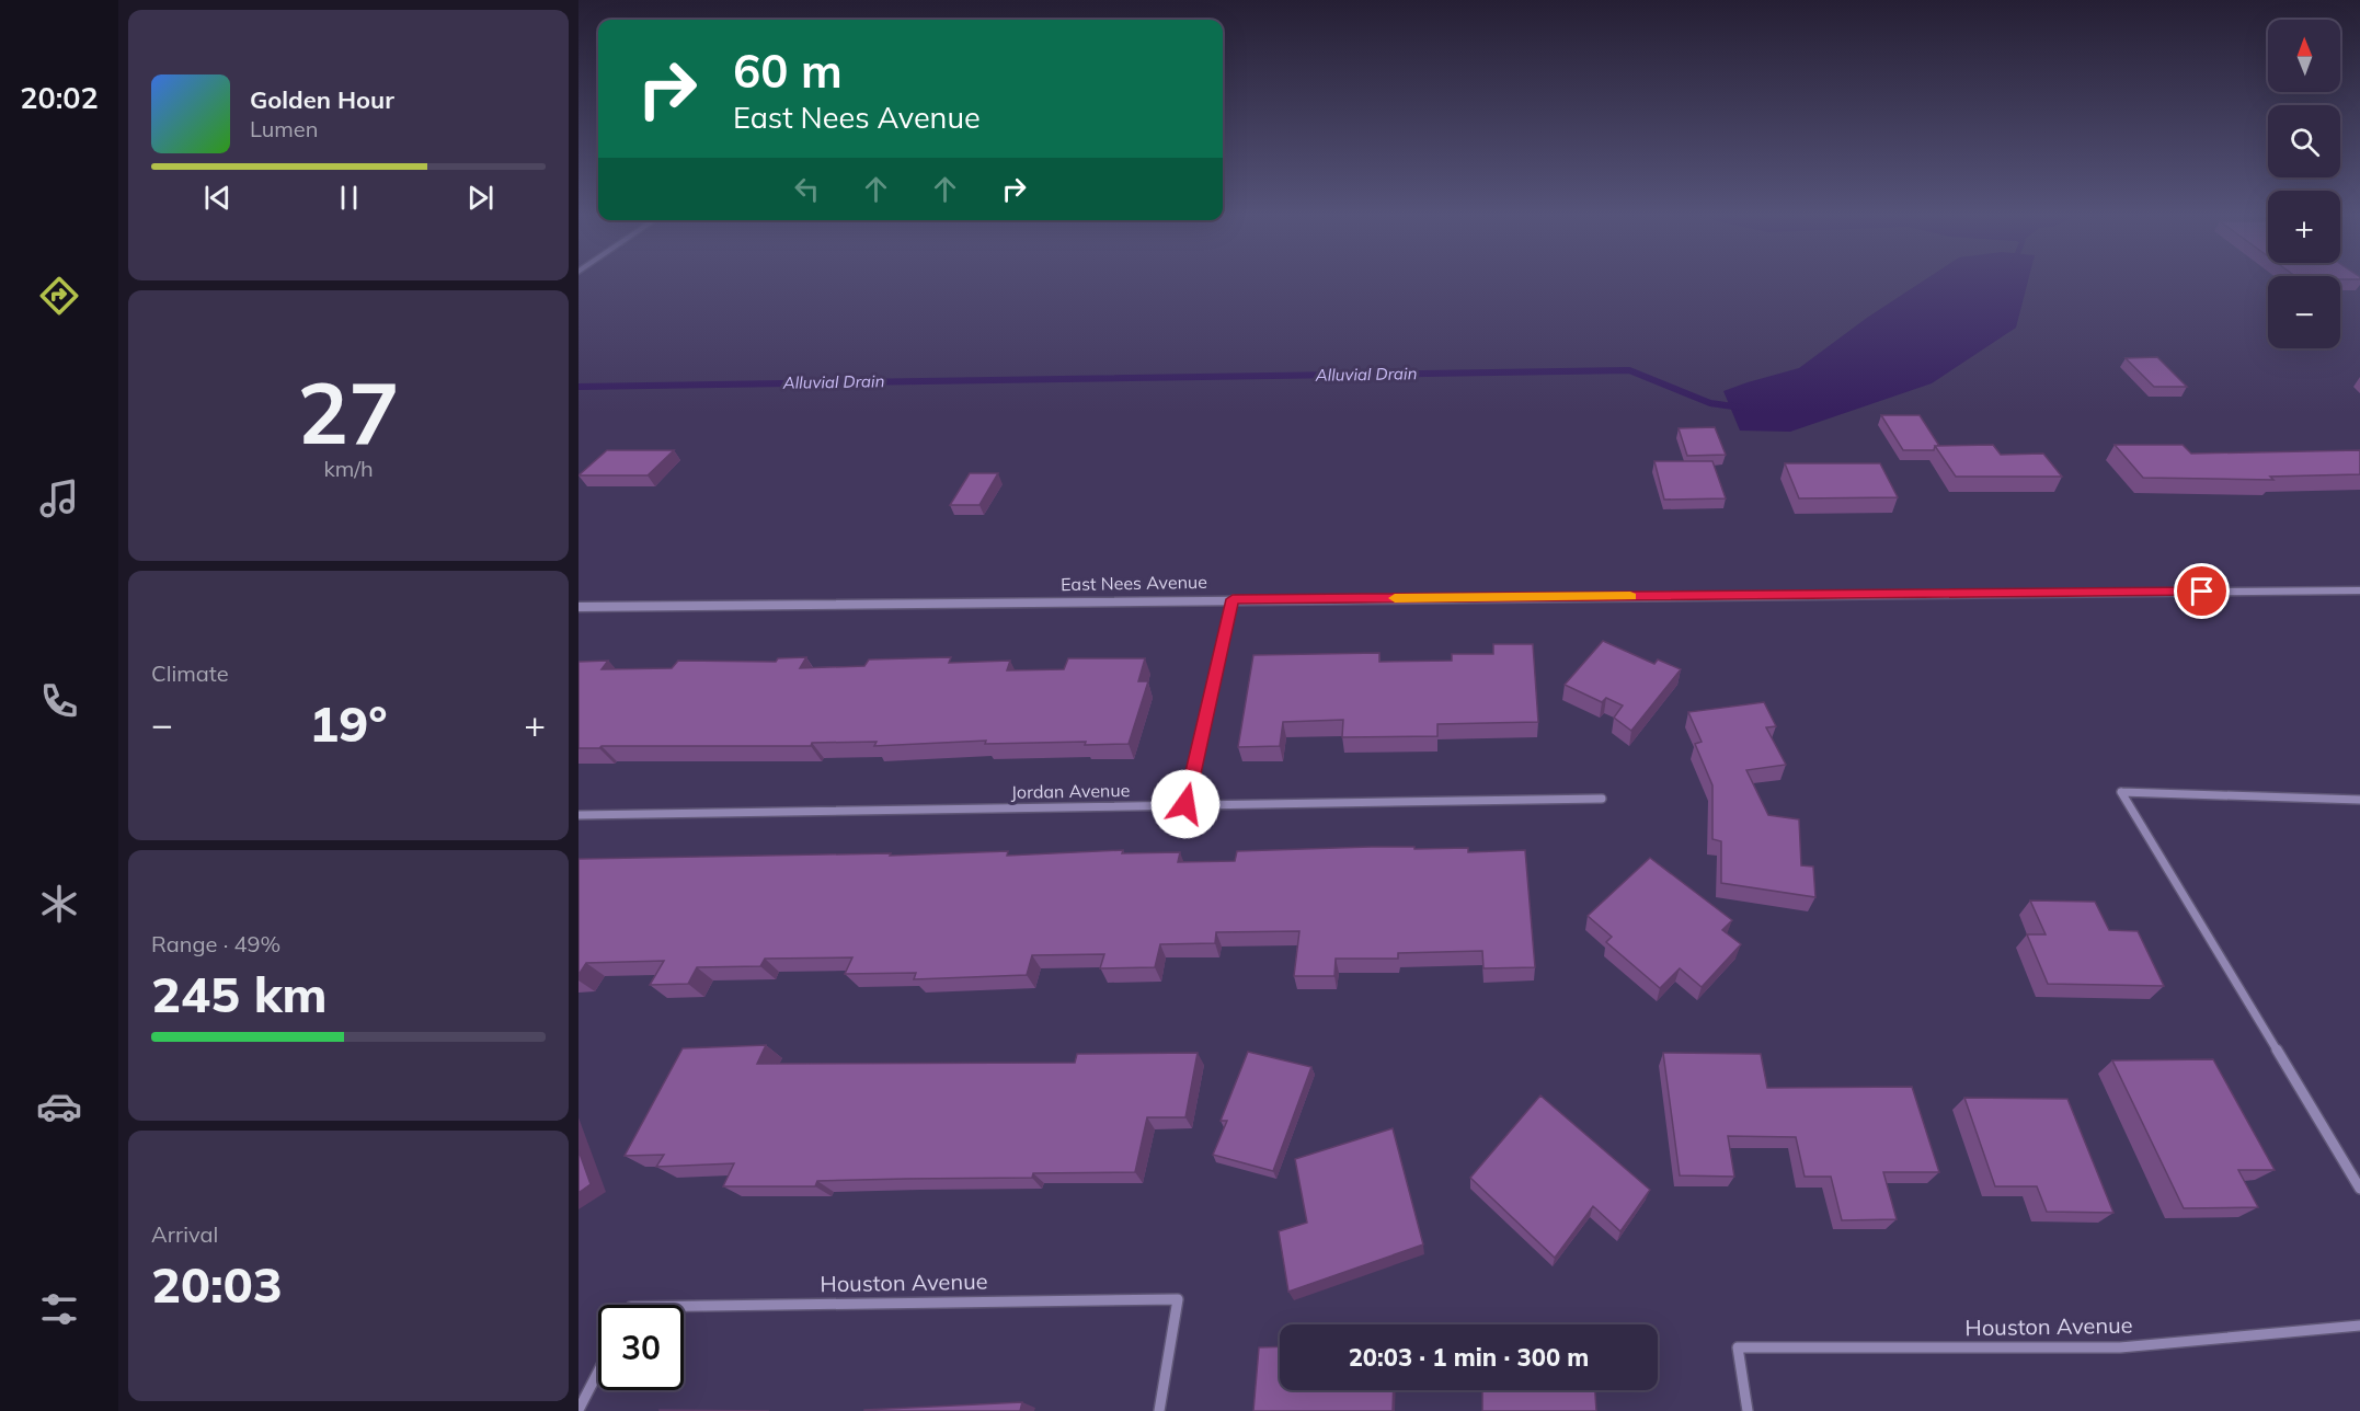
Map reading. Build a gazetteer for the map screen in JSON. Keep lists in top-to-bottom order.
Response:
{
  "streets": {
    "main road": ["East Nees Avenue"],
    "street": ["Jordan Avenue", "Houston Avenue"]
  },
  "water": ["Alluvial Drain"],
  "north": "top",
  "page": {
    "tabs": "20:02",
    "map_buttons": ["+", "−"],
    "turn": ["60 m", "East Nees Avenue"],
    "song": ["Golden Hour", "Lumen"],
    "tile": [
      ["27", "km/h"],
      "Climate",
      ["Range · 49%", "245 km"],
      ["Arrival", "20:03"]
    ],
    "heat": ["−", "19°", "+"],
    "limit": "30",
    "trip": "20:03 · 1 min · 300 m"
  }
}
